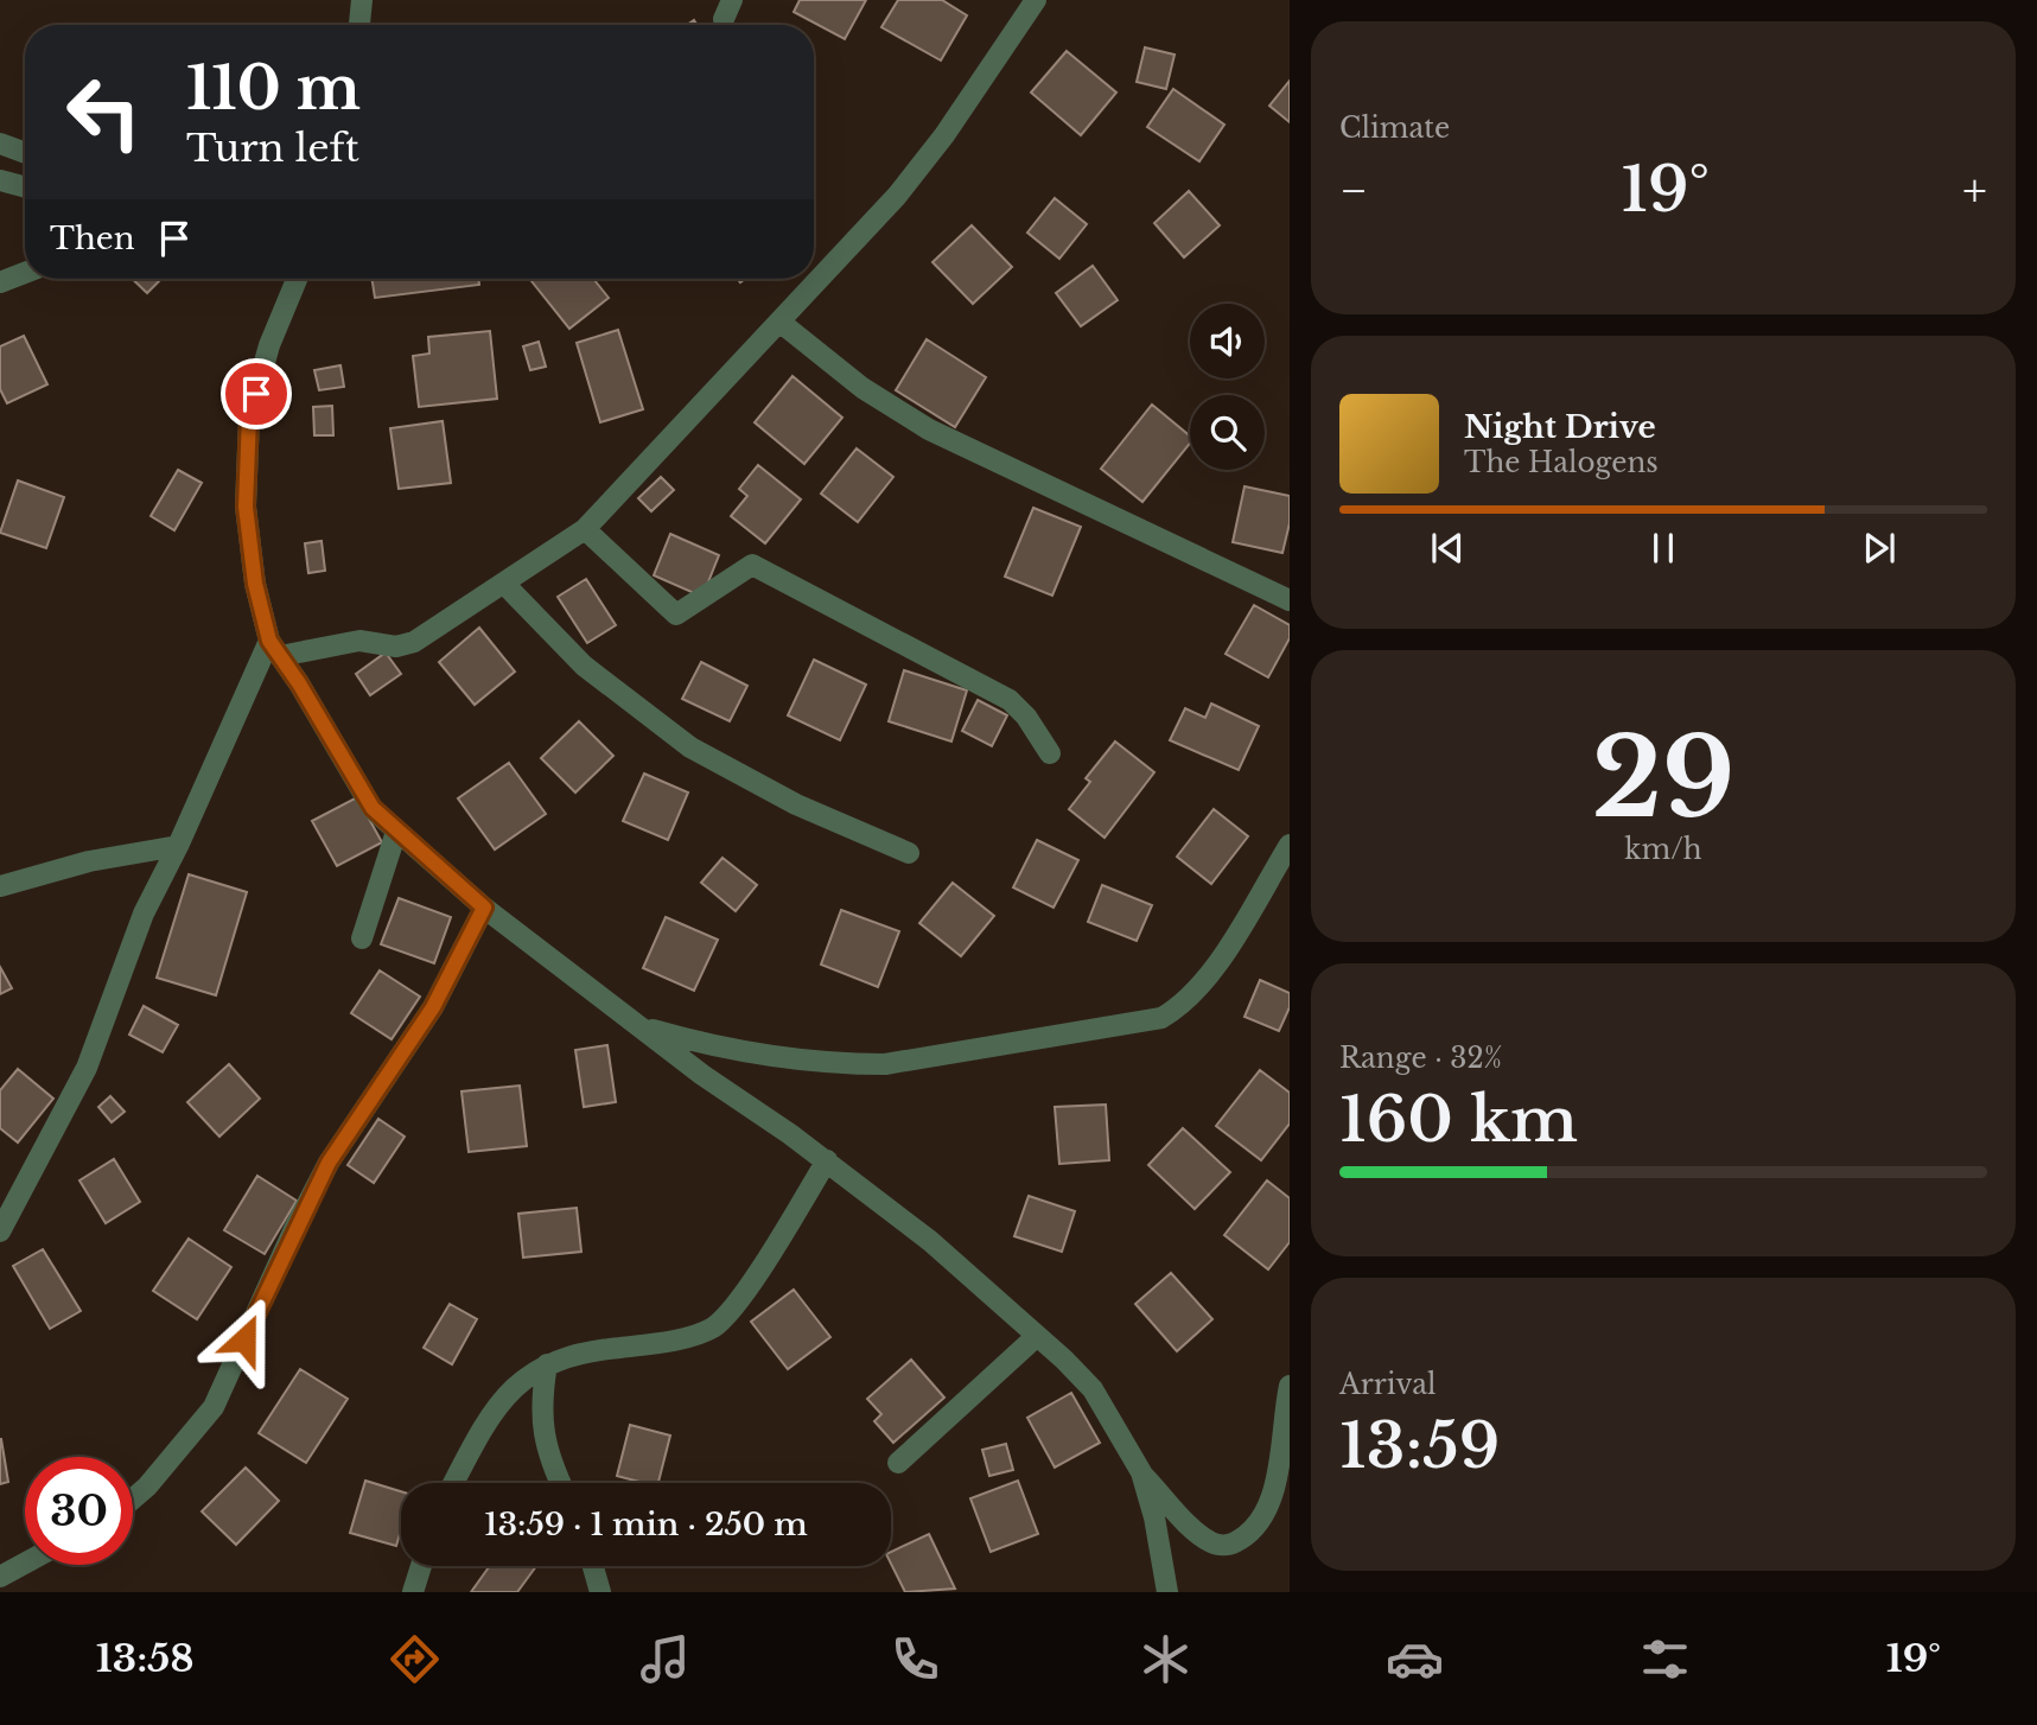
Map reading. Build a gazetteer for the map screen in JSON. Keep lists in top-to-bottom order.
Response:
{
  "page": {
    "tile": [
      "Climate",
      ["29", "km/h"],
      ["Range · 32%", "160 km"],
      ["Arrival", "13:59"]
    ],
    "turn": ["110 m", "Turn left"],
    "heat": ["−", "19°", "+"],
    "then": "Then",
    "song": ["Night Drive", "The Halogens"],
    "limit": "30",
    "trip": "13:59 · 1 min · 250 m",
    "tabs": ["13:58", "19°"]
  }
}
